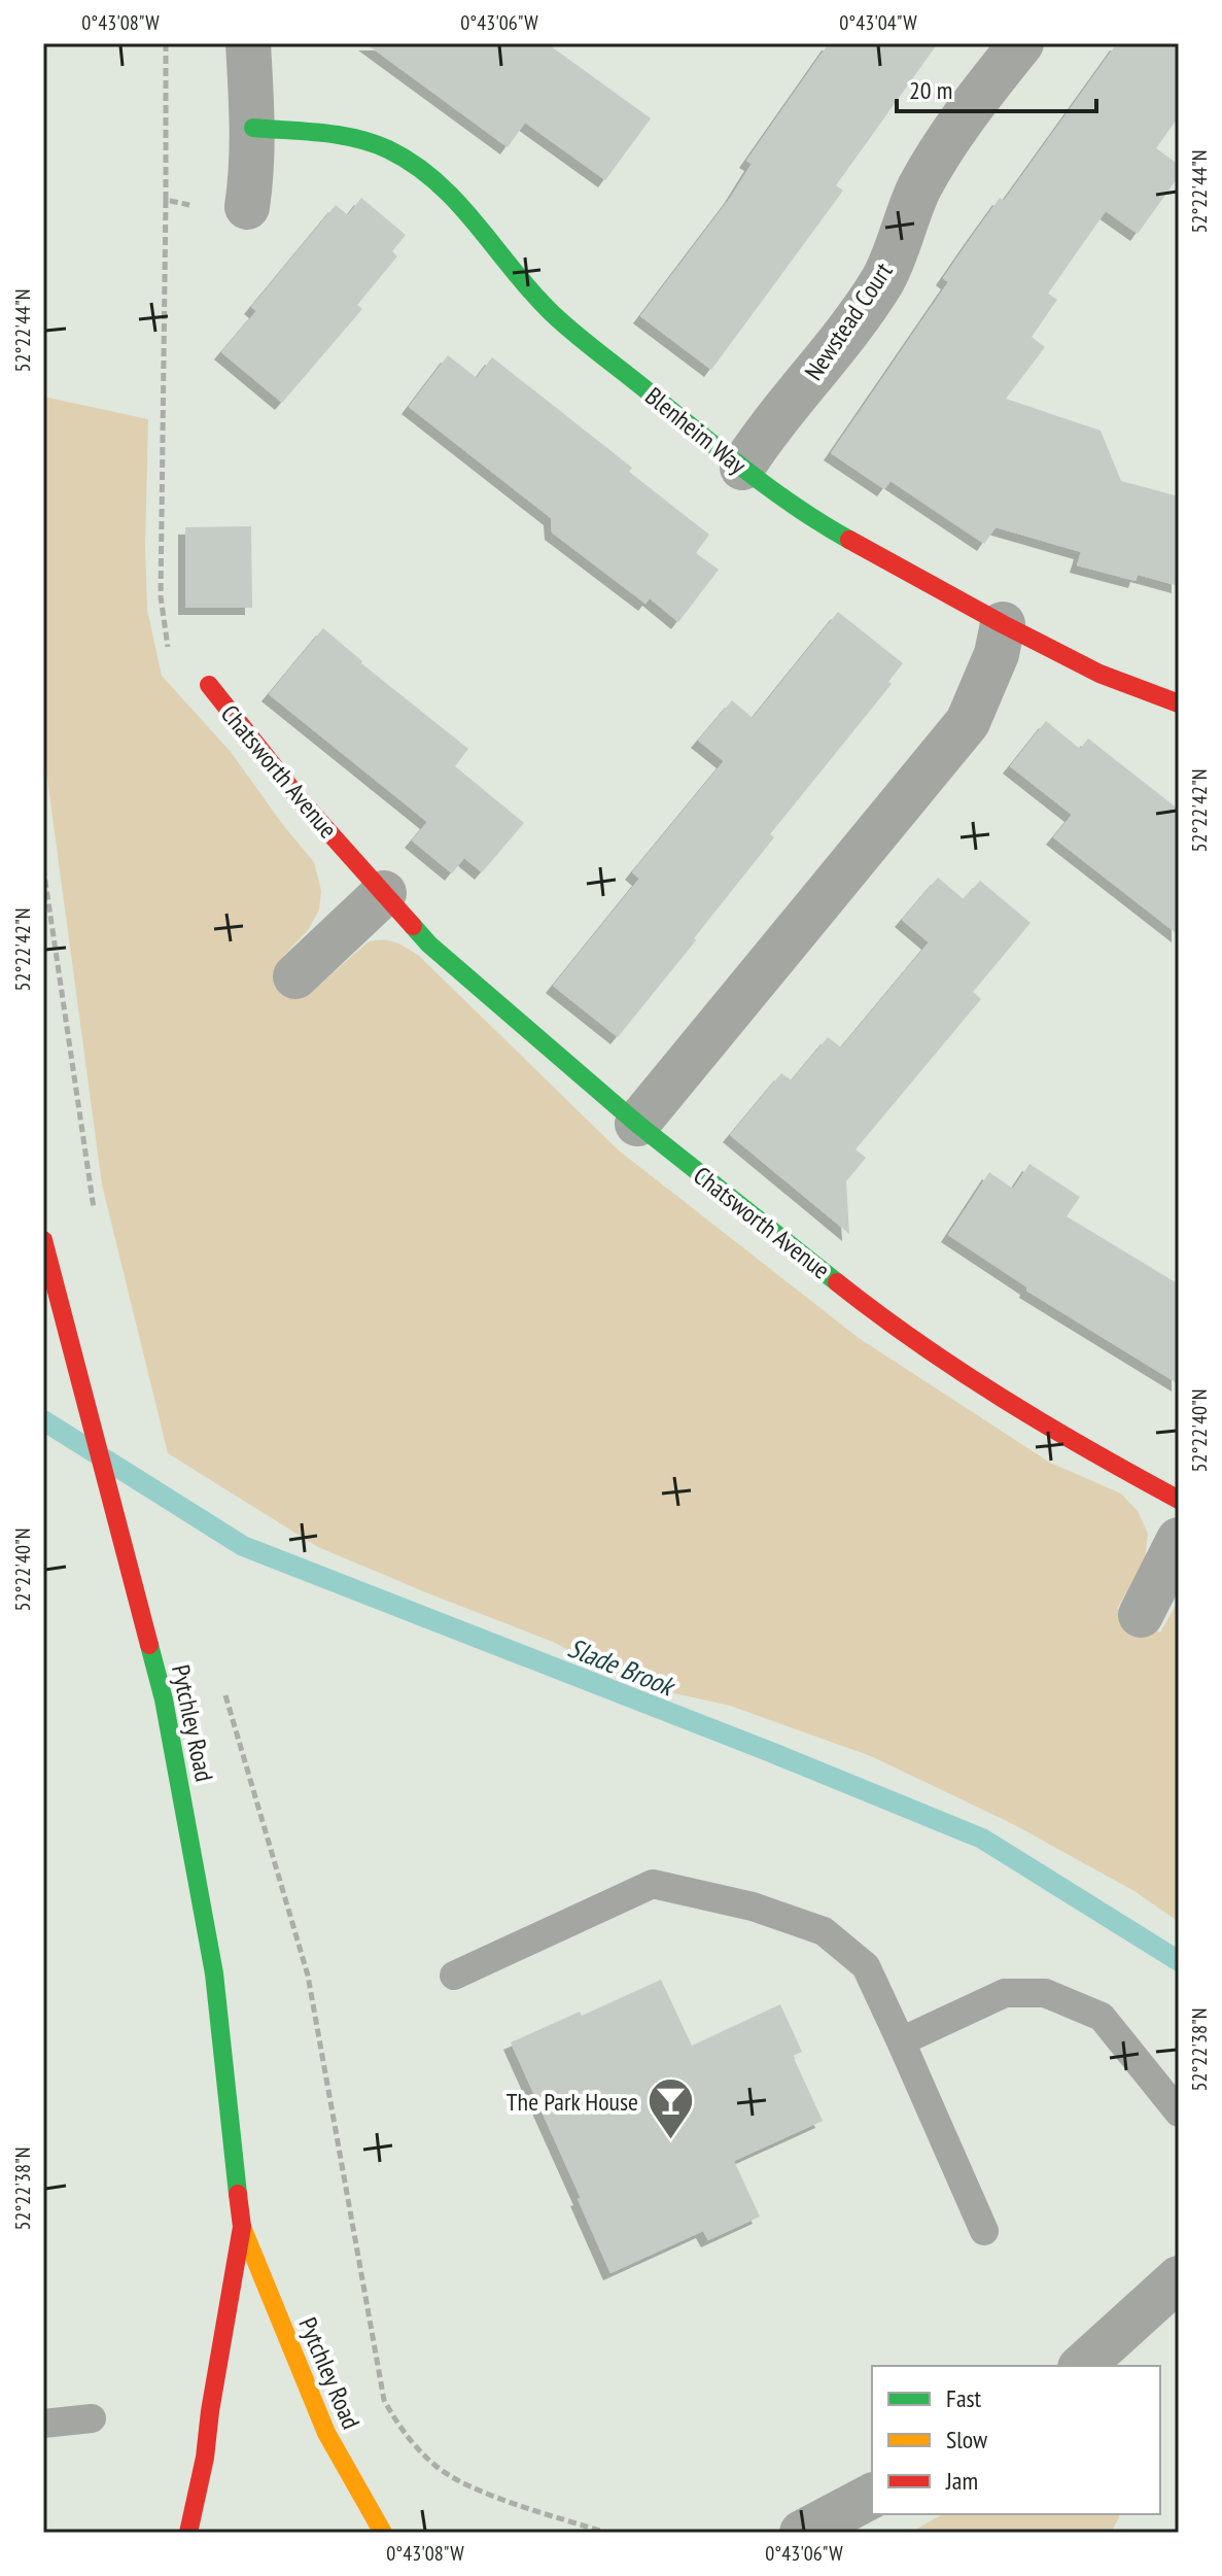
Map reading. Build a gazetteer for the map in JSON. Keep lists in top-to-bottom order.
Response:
{
  "streets": {
    "street": [
      "Newstead Court",
      "Blenheim Way",
      "Chatsworth Avenue",
      "Pytchley Road"
    ]
  },
  "crossings": [
    ["Newstead Court", "Blenheim Way"]
  ],
  "water": ["Slade Brook"],
  "places": {
    "bar": ["The Park House"]
  },
  "legend": ["Fast", "Slow", "Jam"],
  "scale_bar": "20 m",
  "coordinates": [
    "0°43'08\"W",
    "0°43'06\"W",
    "0°43'04\"W",
    "52°22'44\"N",
    "52°22'42\"N",
    "52°22'40\"N",
    "52°22'38\"N"
  ]
}
